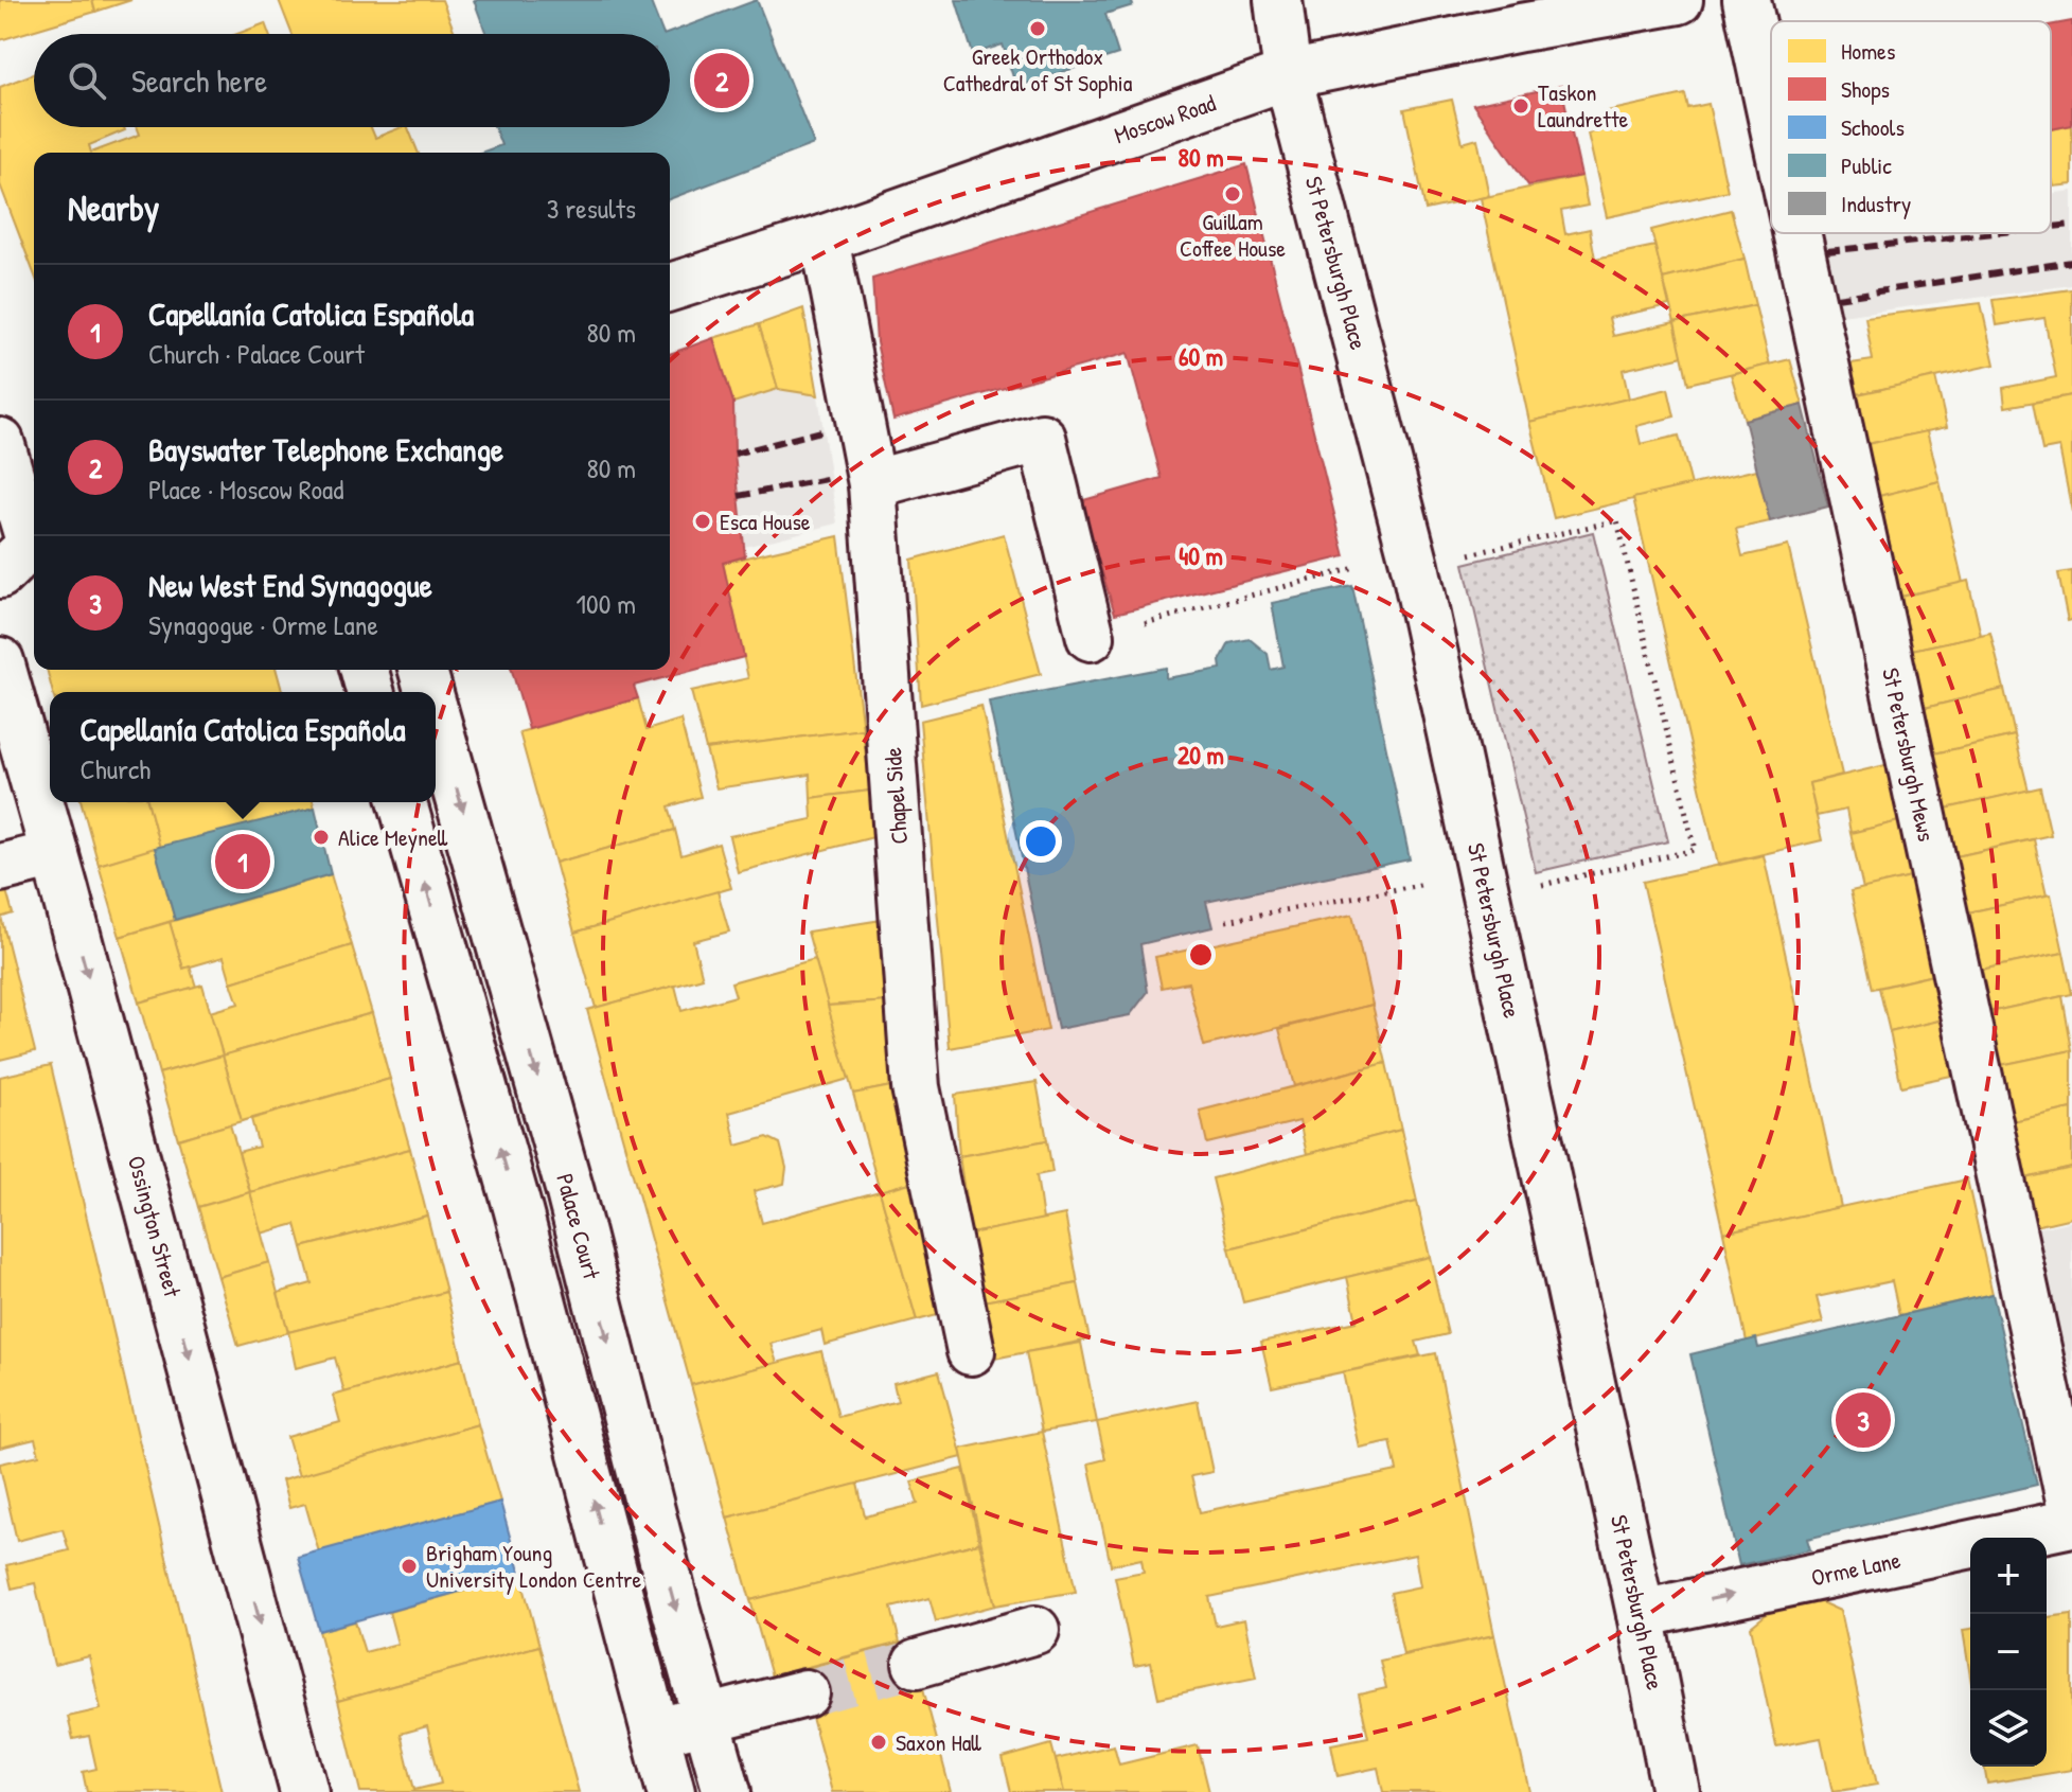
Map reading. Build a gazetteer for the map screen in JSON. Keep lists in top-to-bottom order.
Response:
{
  "streets": {
    "street": [
      "Moscow Road",
      "St Petersburgh Place",
      "St Petersburgh Mews",
      "Chapel Side",
      "Ossington Street",
      "Palace Court",
      "Orme Lane"
    ]
  },
  "crossings": [
    ["Moscow Road", "St Petersburgh Place"],
    ["Moscow Road", "Chapel Side"],
    ["St Petersburgh Place", "Orme Lane"]
  ],
  "one_way": ["Orme Lane"],
  "places": [
    "Greek Orthodox Cathedral of St Sophia",
    "Taskon Laundrette",
    "Guillam Coffee House",
    "Esca House",
    "Alice Meynell",
    "Brigham Young University London Centre",
    "Saxon Hall"
  ],
  "legend": [
    "Homes",
    "Shops",
    "Schools",
    "Public",
    "Industry"
  ],
  "page": {
    "search": "Search here",
    "pins": ["2", "1", "3"],
    "heading": ["Nearby", "3 results"],
    "list": [
      {
        "mark": "1",
        "name": "Capellanía Catolica Española",
        "note": "Church · Palace Court",
        "value": "80 m"
      },
      {
        "mark": "2",
        "name": "Bayswater Telephone Exchange",
        "note": "Place · Moscow Road",
        "value": "80 m"
      },
      {
        "mark": "3",
        "name": "New West End Synagogue",
        "note": "Synagogue · Orme Lane",
        "value": "100 m"
      }
    ],
    "popup": ["Capellanía Catolica Española", "Church"],
    "map_buttons": ["+", "−"]
  },
  "rings": [
    "80 m",
    "60 m",
    "40 m",
    "20 m"
  ]
}
